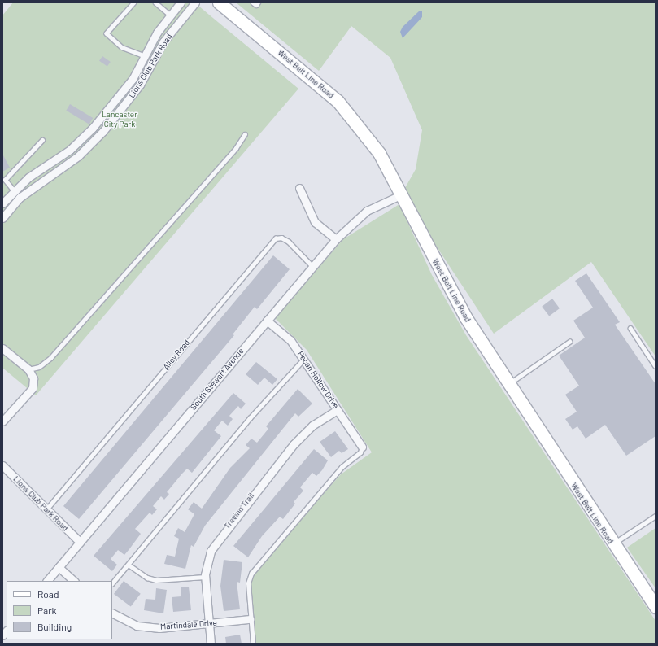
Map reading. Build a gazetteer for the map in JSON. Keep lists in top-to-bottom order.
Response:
{
  "streets": {
    "main road": ["West Belt Line Road"],
    "street": [
      "Lions Club Park Road",
      "South Stewart Avenue",
      "Pecan Hollow Drive",
      "Trevino Trail",
      "Martindale Drive"
    ],
    "lane": ["Alley Road"]
  },
  "crossings": [
    ["Lions Club Park Road", "Alley Road"],
    ["Lions Club Park Road", "South Stewart Avenue"],
    ["West Belt Line Road", "South Stewart Avenue"],
    ["Alley Road", "South Stewart Avenue"],
    ["South Stewart Avenue", "Pecan Hollow Drive"],
    ["Pecan Hollow Drive", "Trevino Trail"],
    ["Trevino Trail", "Martindale Drive"]
  ],
  "parks": ["Lancaster City Park"],
  "legend": ["Road", "Park", "Building"]
}
